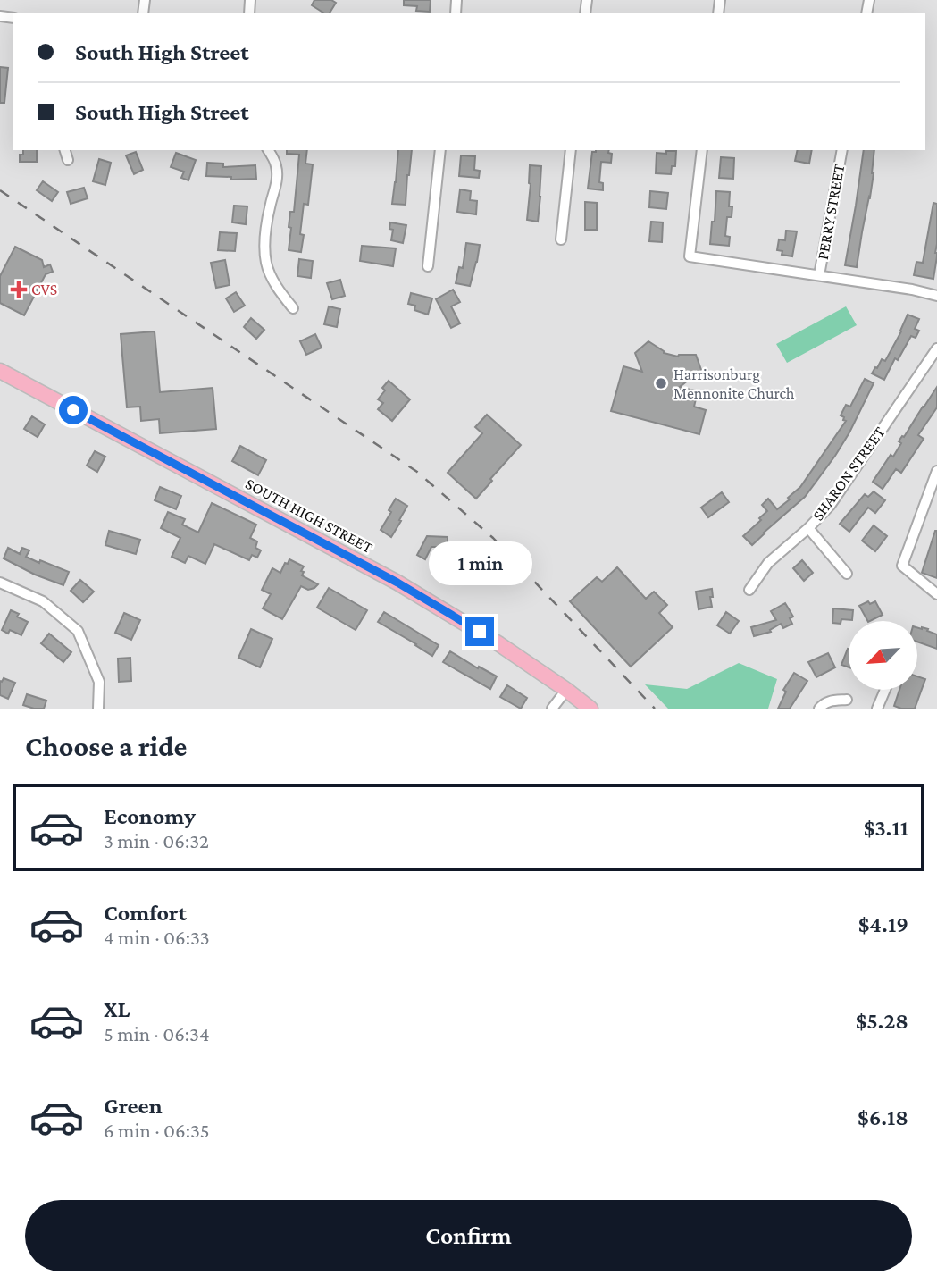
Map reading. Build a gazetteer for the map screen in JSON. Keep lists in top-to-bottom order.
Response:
{
  "streets": {
    "main road": ["SOUTH HIGH STREET"],
    "street": ["PERRY STREET", "SHARON STREET"]
  },
  "places": {
    "health": ["CVS"],
    "other": ["Harrisonburg Mennonite Church"]
  },
  "north": "bottom left",
  "page": {
    "banner": ["South High Street", "South High Street"],
    "bubble": "1 min",
    "heading": "Choose a ride",
    "list": [
      {
        "name": "Economy",
        "note": "3 min · 06:32",
        "value": "$3.11"
      },
      {
        "name": "Comfort",
        "note": "4 min · 06:33",
        "value": "$4.19"
      },
      {
        "name": "XL",
        "note": "5 min · 06:34",
        "value": "$5.28"
      },
      {
        "name": "Green",
        "note": "6 min · 06:35",
        "value": "$6.18"
      }
    ],
    "buttons": "Confirm"
  }
}
